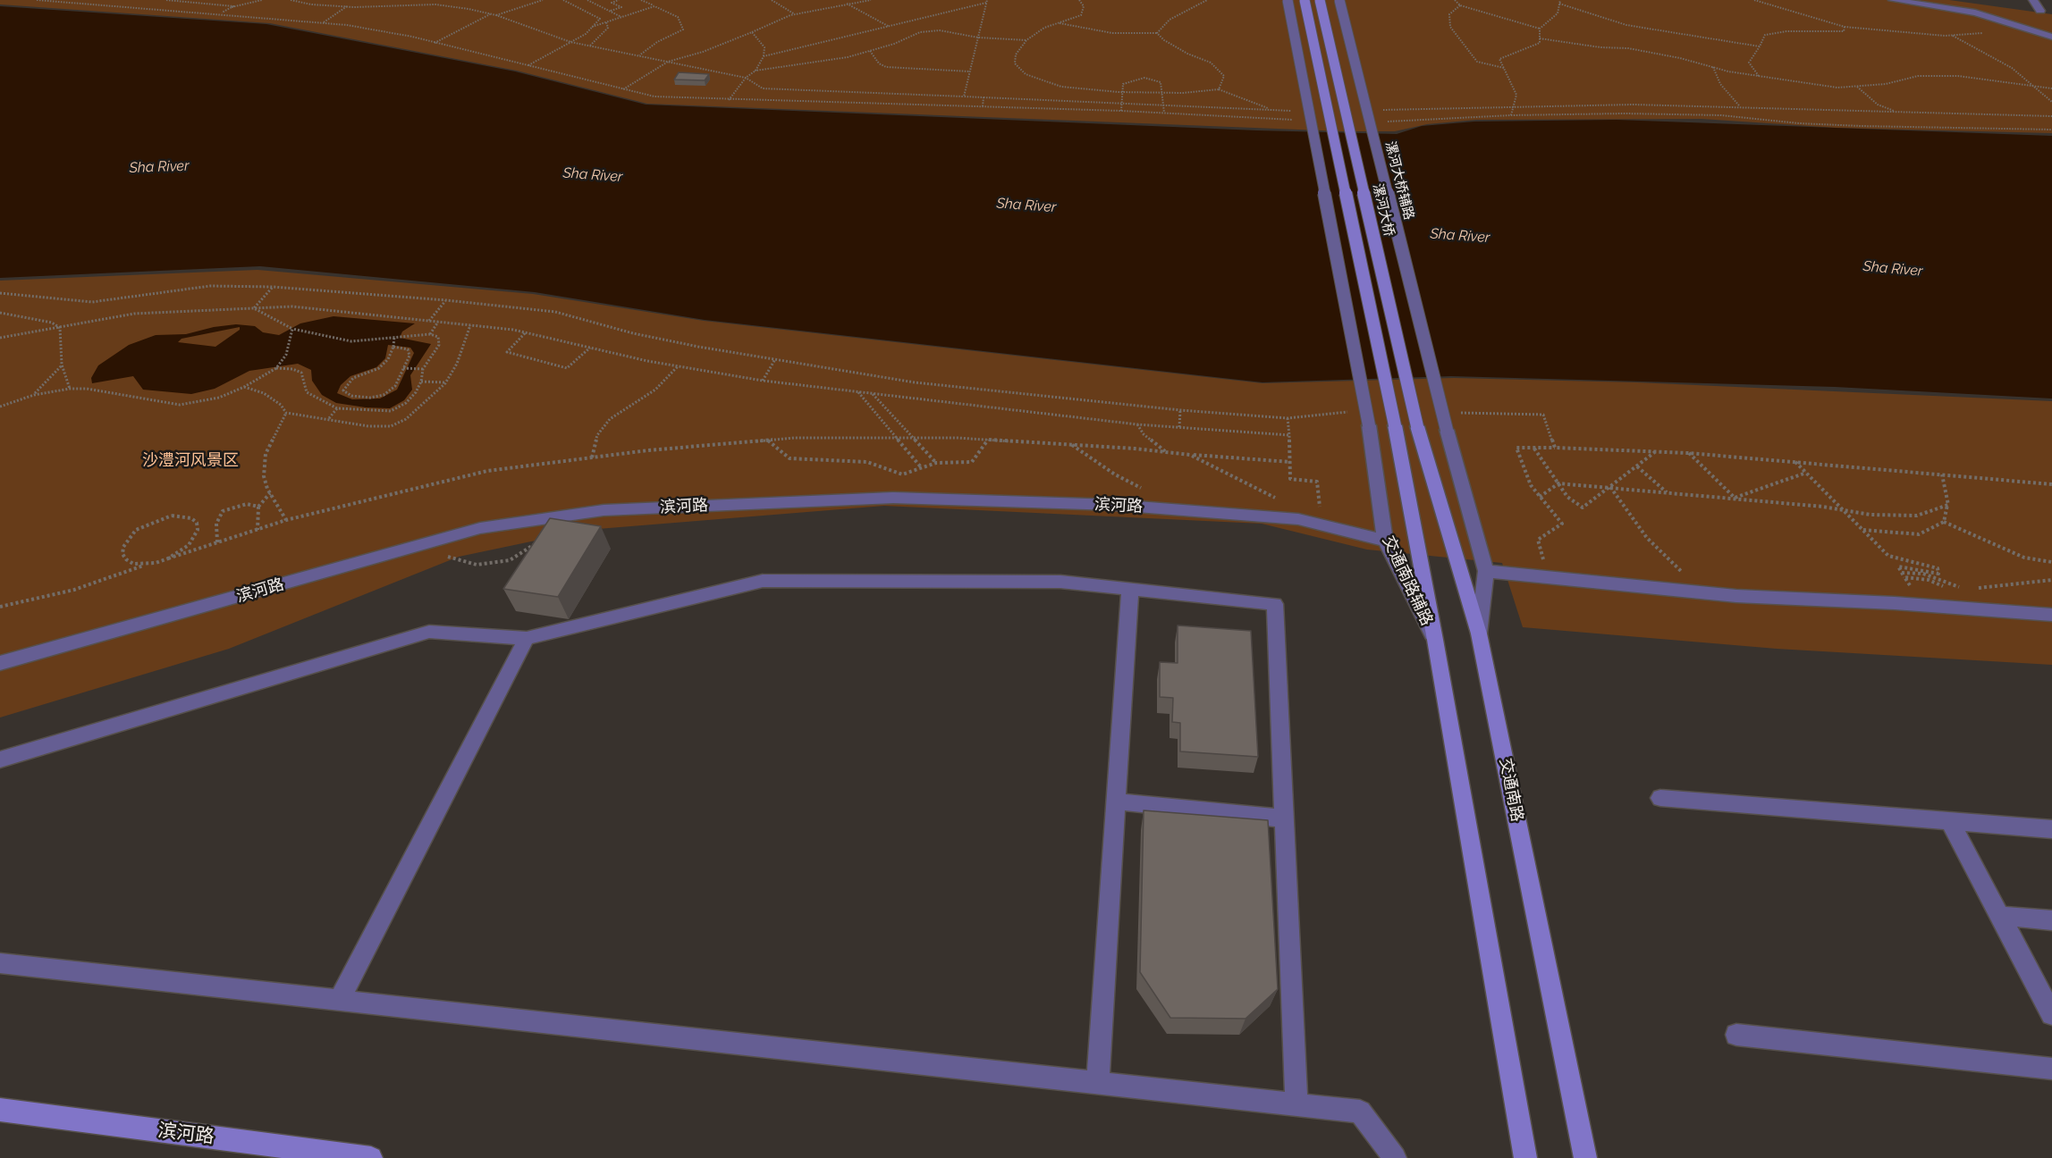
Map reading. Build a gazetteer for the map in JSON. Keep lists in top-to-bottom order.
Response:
{
  "streets": {
    "main road": ["漯河大桥", "滨河路", "交通南路"],
    "street": ["漯河大桥辅路", "交通南路辅路"]
  },
  "crossings": [
    ["漯河大桥", "交通南路"],
    ["滨河路", "交通南路辅路"]
  ],
  "water": ["Sha River"],
  "parks": ["沙澧河风景区"]
}
